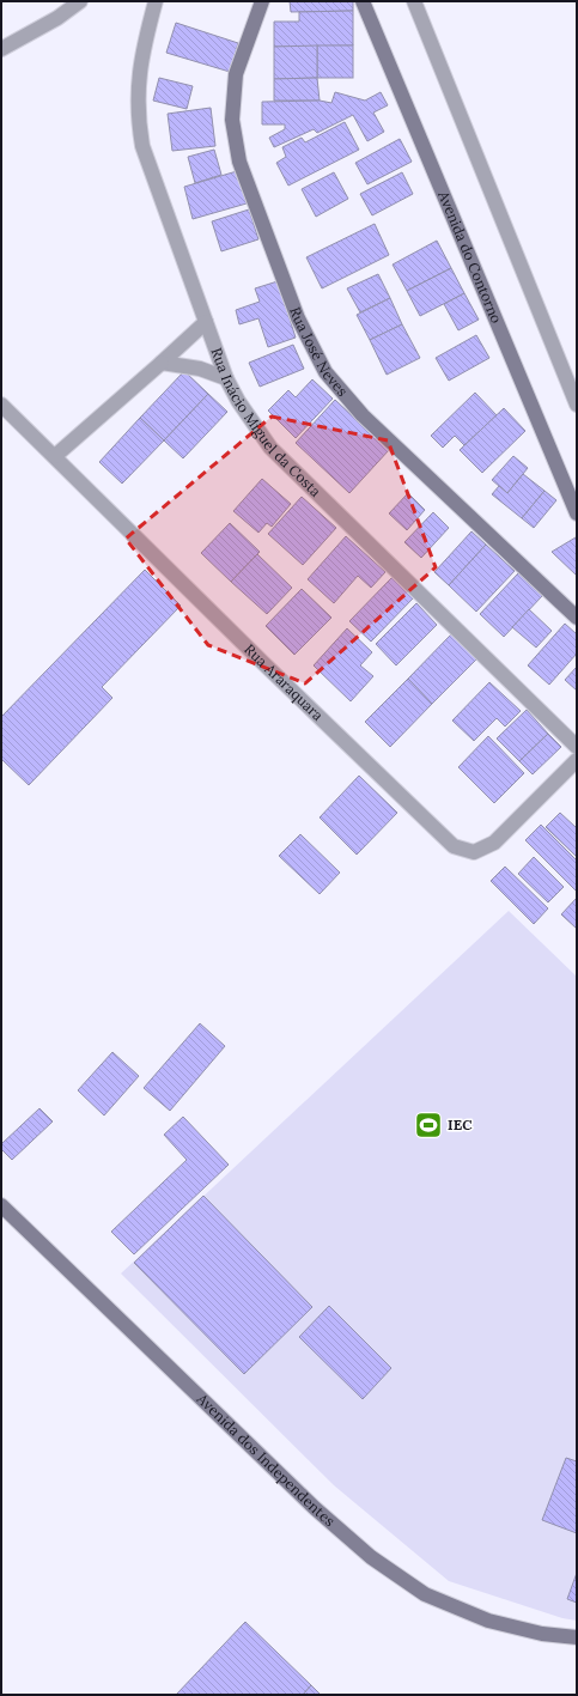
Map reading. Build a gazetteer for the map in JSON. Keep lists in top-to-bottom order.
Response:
{
  "streets": {
    "street": [
      "Avenida do Contorno",
      "Rua José Neves",
      "Rua Inácio Miguel da Costa",
      "Rua Araraquara",
      "Avenida dos Independentes"
    ]
  },
  "places": {
    "sports": ["IEC"]
  }
}
